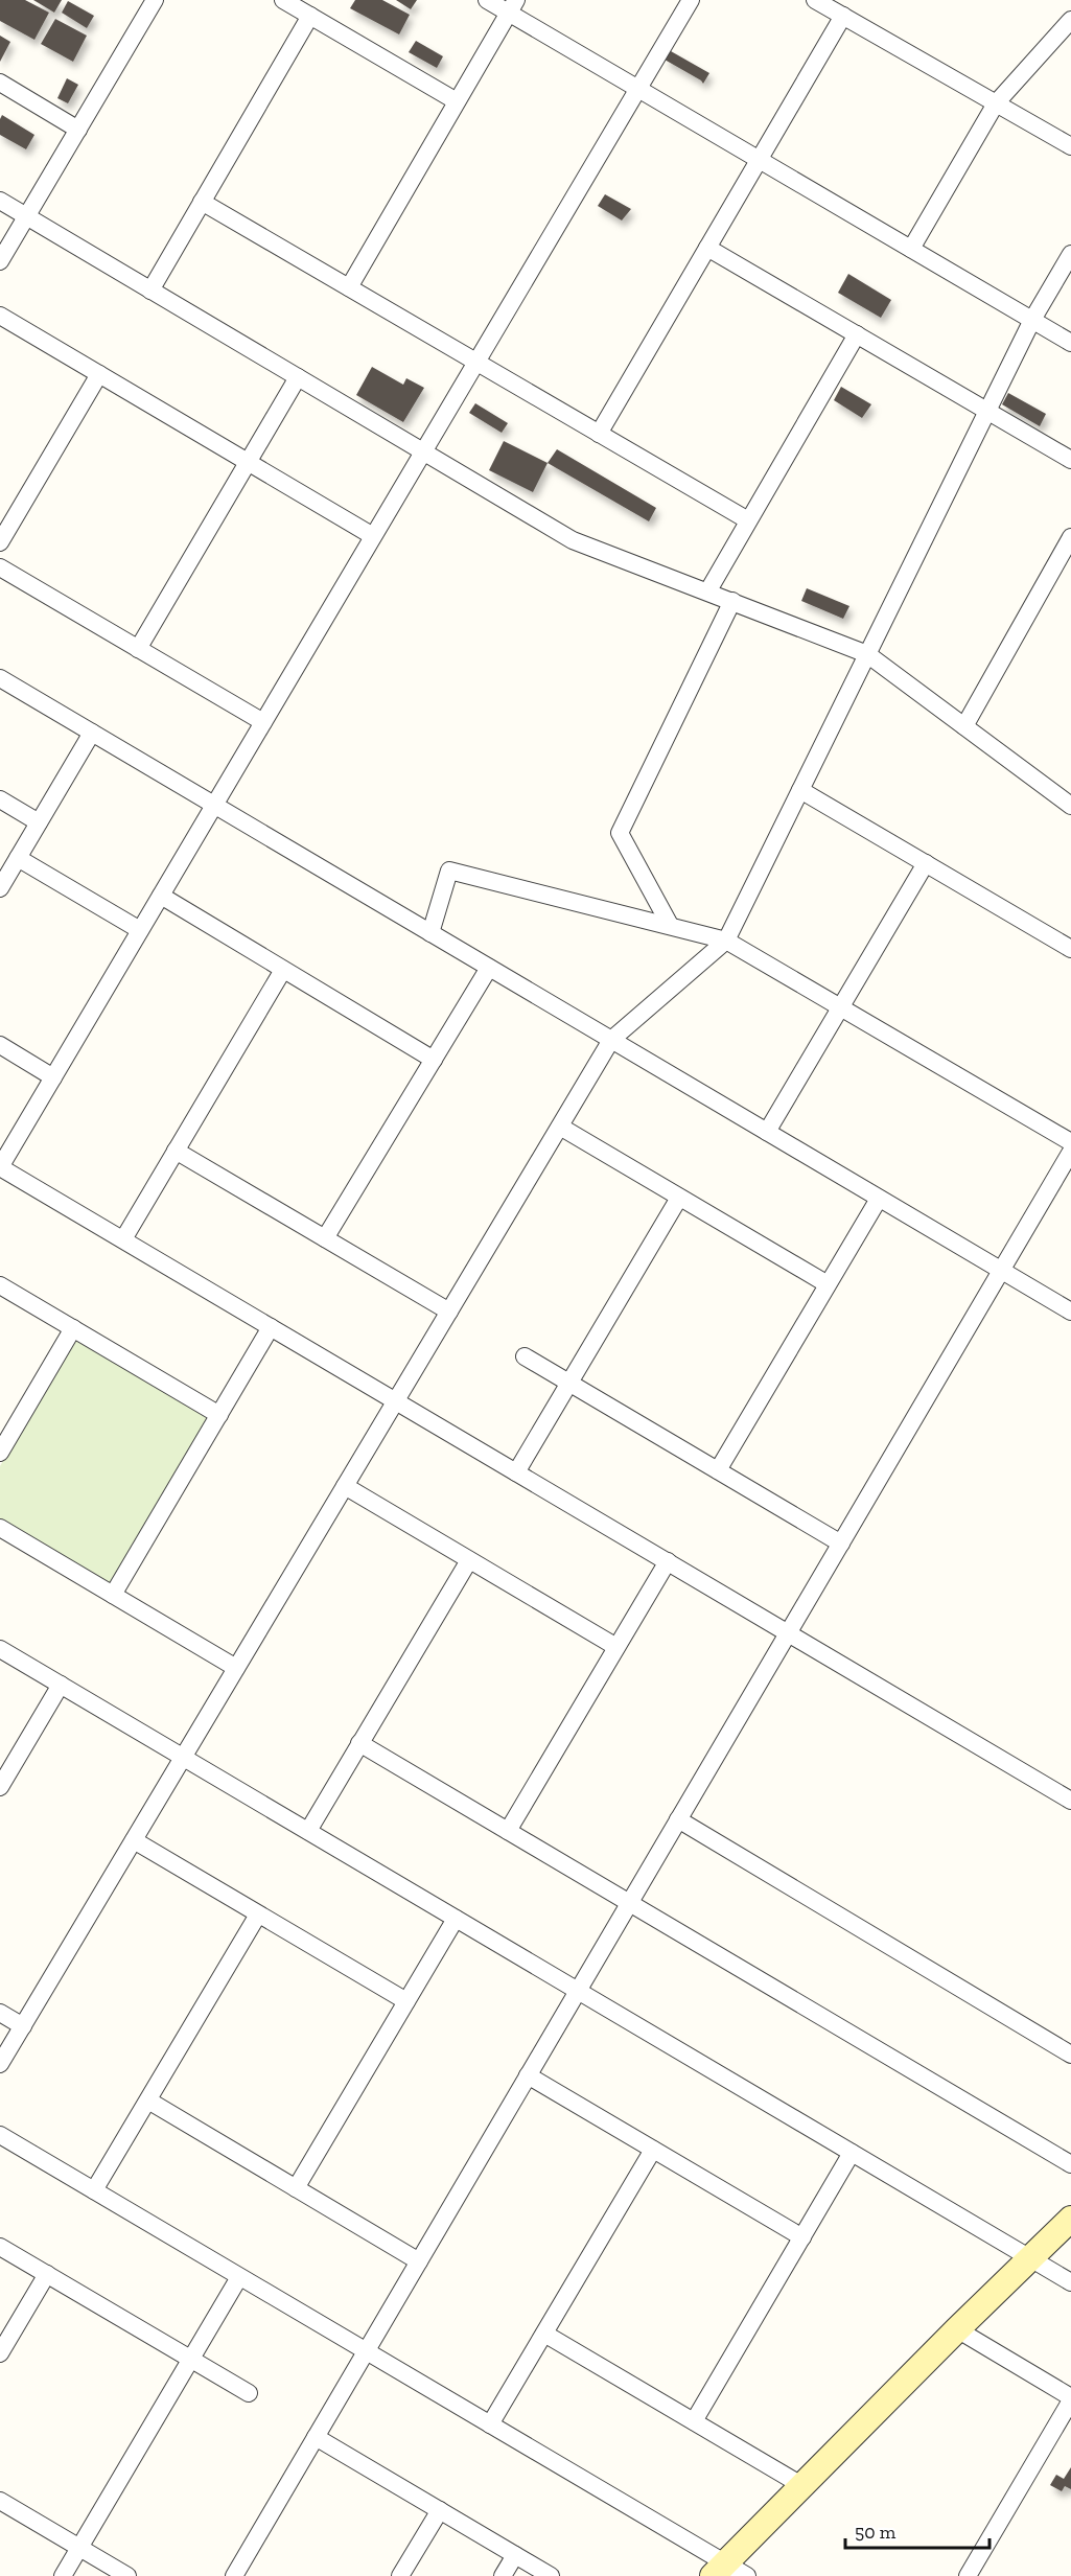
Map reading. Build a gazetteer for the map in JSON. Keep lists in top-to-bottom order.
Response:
{
  "scale_bar": "50 m"
}
